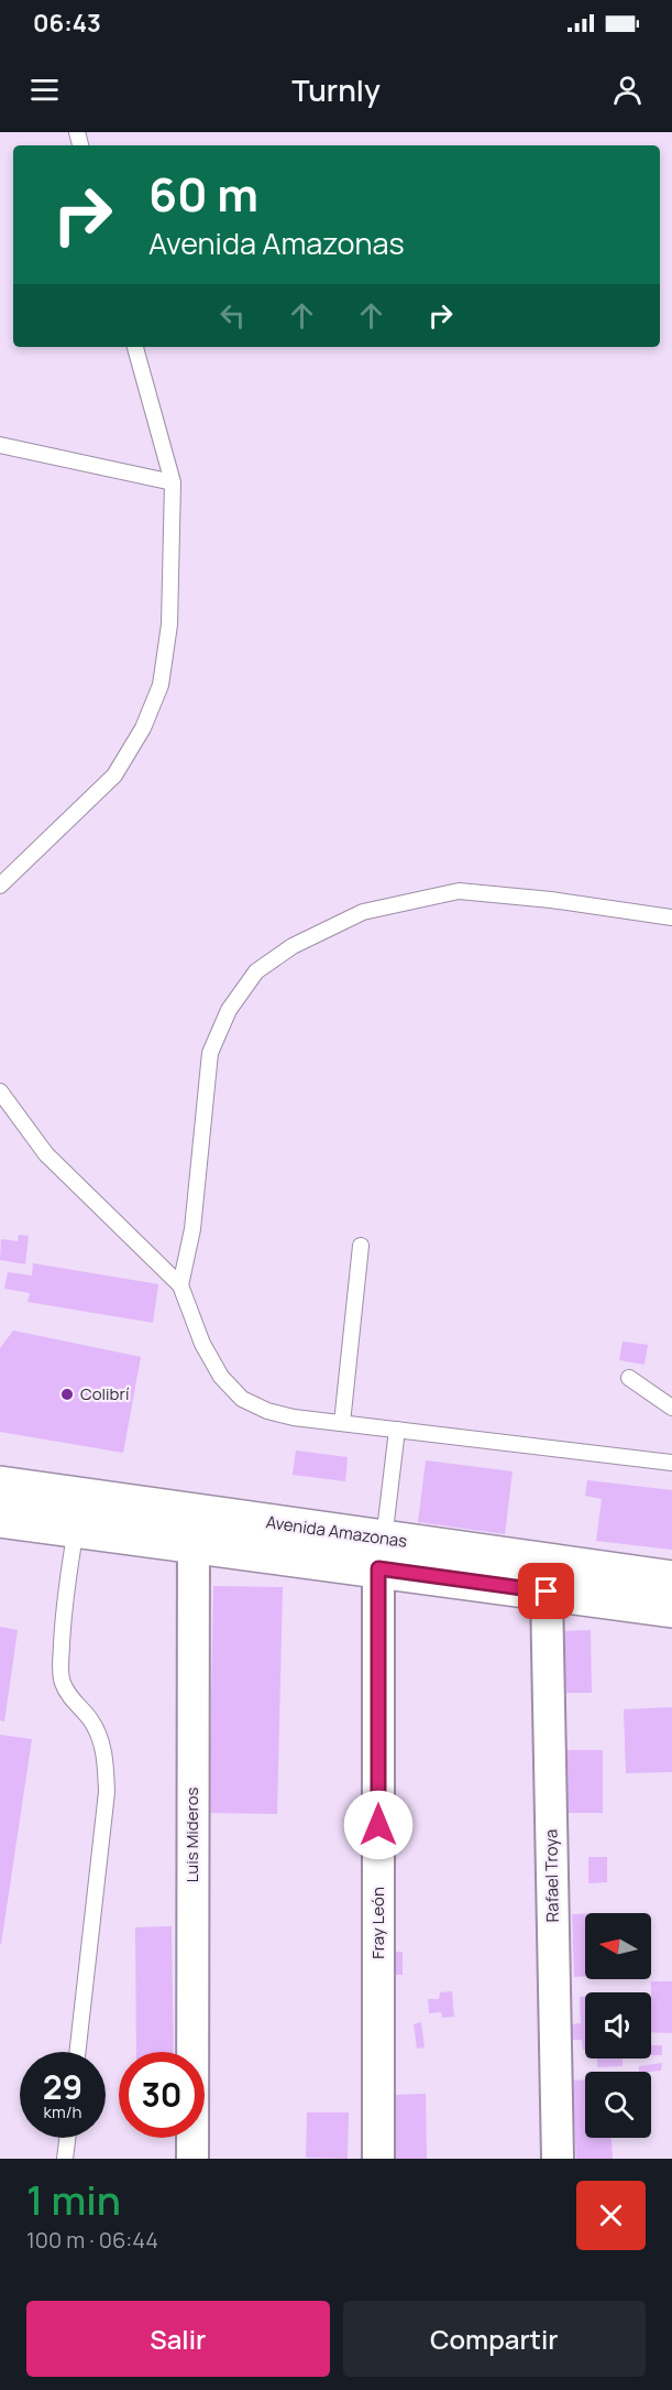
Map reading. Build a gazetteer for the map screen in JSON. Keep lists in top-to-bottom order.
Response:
{
  "streets": {
    "main road": ["Avenida Amazonas"],
    "street": ["Luis Mideros", "Rafael Troya", "Fray León"]
  },
  "crossings": [
    ["Avenida Amazonas", "Luis Mideros"],
    ["Avenida Amazonas", "Rafael Troya"],
    ["Avenida Amazonas", "Fray León"]
  ],
  "places": ["Colibrí"],
  "north": "left",
  "page": {
    "status": "06:43",
    "header": "Turnly",
    "turn": ["60 m", "Avenida Amazonas"],
    "speed": "29 km/h",
    "limit": "30",
    "heading": ["1 min", "100 m · 06:44"],
    "buttons": ["Salir", "Compartir"]
  }
}
